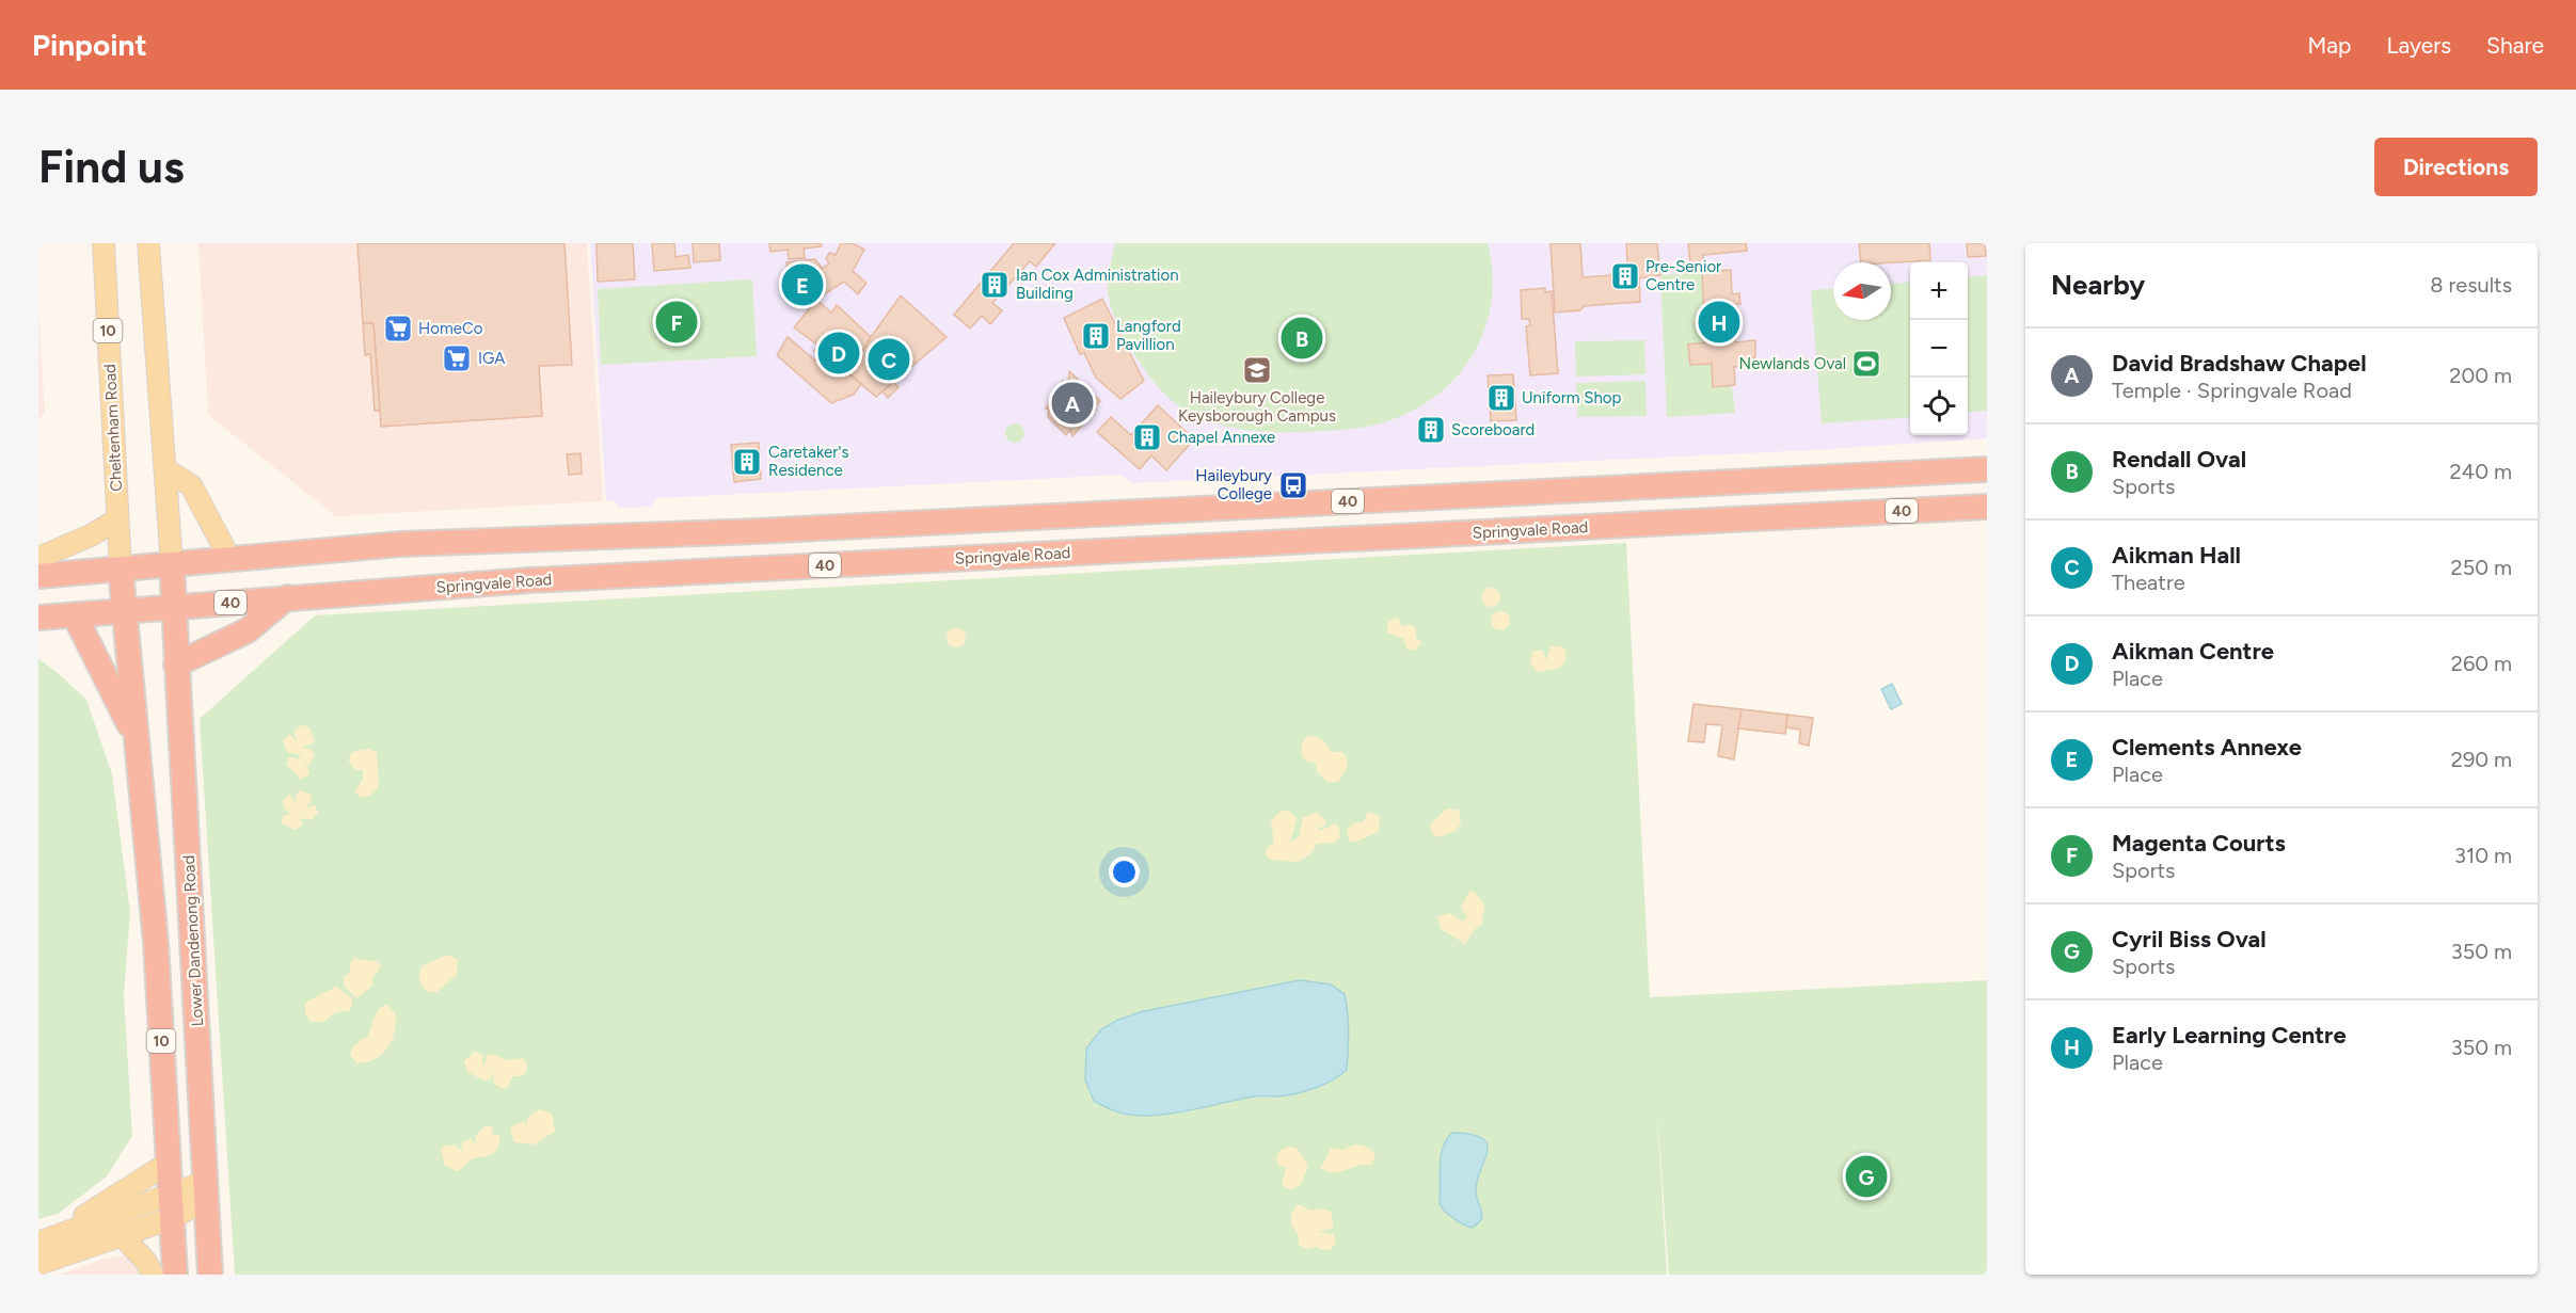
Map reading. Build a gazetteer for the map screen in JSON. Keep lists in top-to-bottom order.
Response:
{
  "streets": {
    "highway": [
      "10",
      "Cheltenham Road",
      "40",
      "Springvale Road",
      "Lower Dandenong Road"
    ]
  },
  "crossings": [
    ["10", "Cheltenham Road"],
    ["10", "40"],
    ["10", "Springvale Road"],
    ["10", "Lower Dandenong Road"],
    ["Cheltenham Road", "40"],
    ["Cheltenham Road", "Springvale Road"],
    ["Springvale Road", "Lower Dandenong Road"]
  ],
  "places": {
    "building": [
      "Pre-Senior Centre",
      "Ian Cox Administration Building",
      "Langford Pavillion",
      "Uniform Shop",
      "Scoreboard",
      "Chapel Annexe",
      "Caretaker's Residence"
    ],
    "supermarket": ["HomeCo", "IGA"],
    "sports": ["Newlands Oval"],
    "school or university": ["Haileybury College Keysborough Campus"],
    "bus stop": ["Haileybury College"]
  },
  "north": "left",
  "page": {
    "header": "Pinpoint",
    "nav": ["Map", "Layers", "Share"],
    "buttons": "Directions",
    "title": "Find us",
    "heading": ["Nearby", "8 results"],
    "pins": [
      "E",
      "F",
      "H",
      "B",
      "D",
      "C",
      "A",
      "G"
    ],
    "map_buttons": ["+", "−"],
    "list": [
      {
        "mark": "A",
        "name": "David Bradshaw Chapel",
        "note": "Temple · Springvale Road",
        "value": "200 m"
      },
      {
        "mark": "B",
        "name": "Rendall Oval",
        "note": "Sports",
        "value": "240 m"
      },
      {
        "mark": "C",
        "name": "Aikman Hall",
        "note": "Theatre",
        "value": "250 m"
      },
      {
        "mark": "D",
        "name": "Aikman Centre",
        "note": "Place",
        "value": "260 m"
      },
      {
        "mark": "E",
        "name": "Clements Annexe",
        "note": "Place",
        "value": "290 m"
      },
      {
        "mark": "F",
        "name": "Magenta Courts",
        "note": "Sports",
        "value": "310 m"
      },
      {
        "mark": "G",
        "name": "Cyril Biss Oval",
        "note": "Sports",
        "value": "350 m"
      },
      {
        "mark": "H",
        "name": "Early Learning Centre",
        "note": "Place",
        "value": "350 m"
      }
    ]
  }
}
